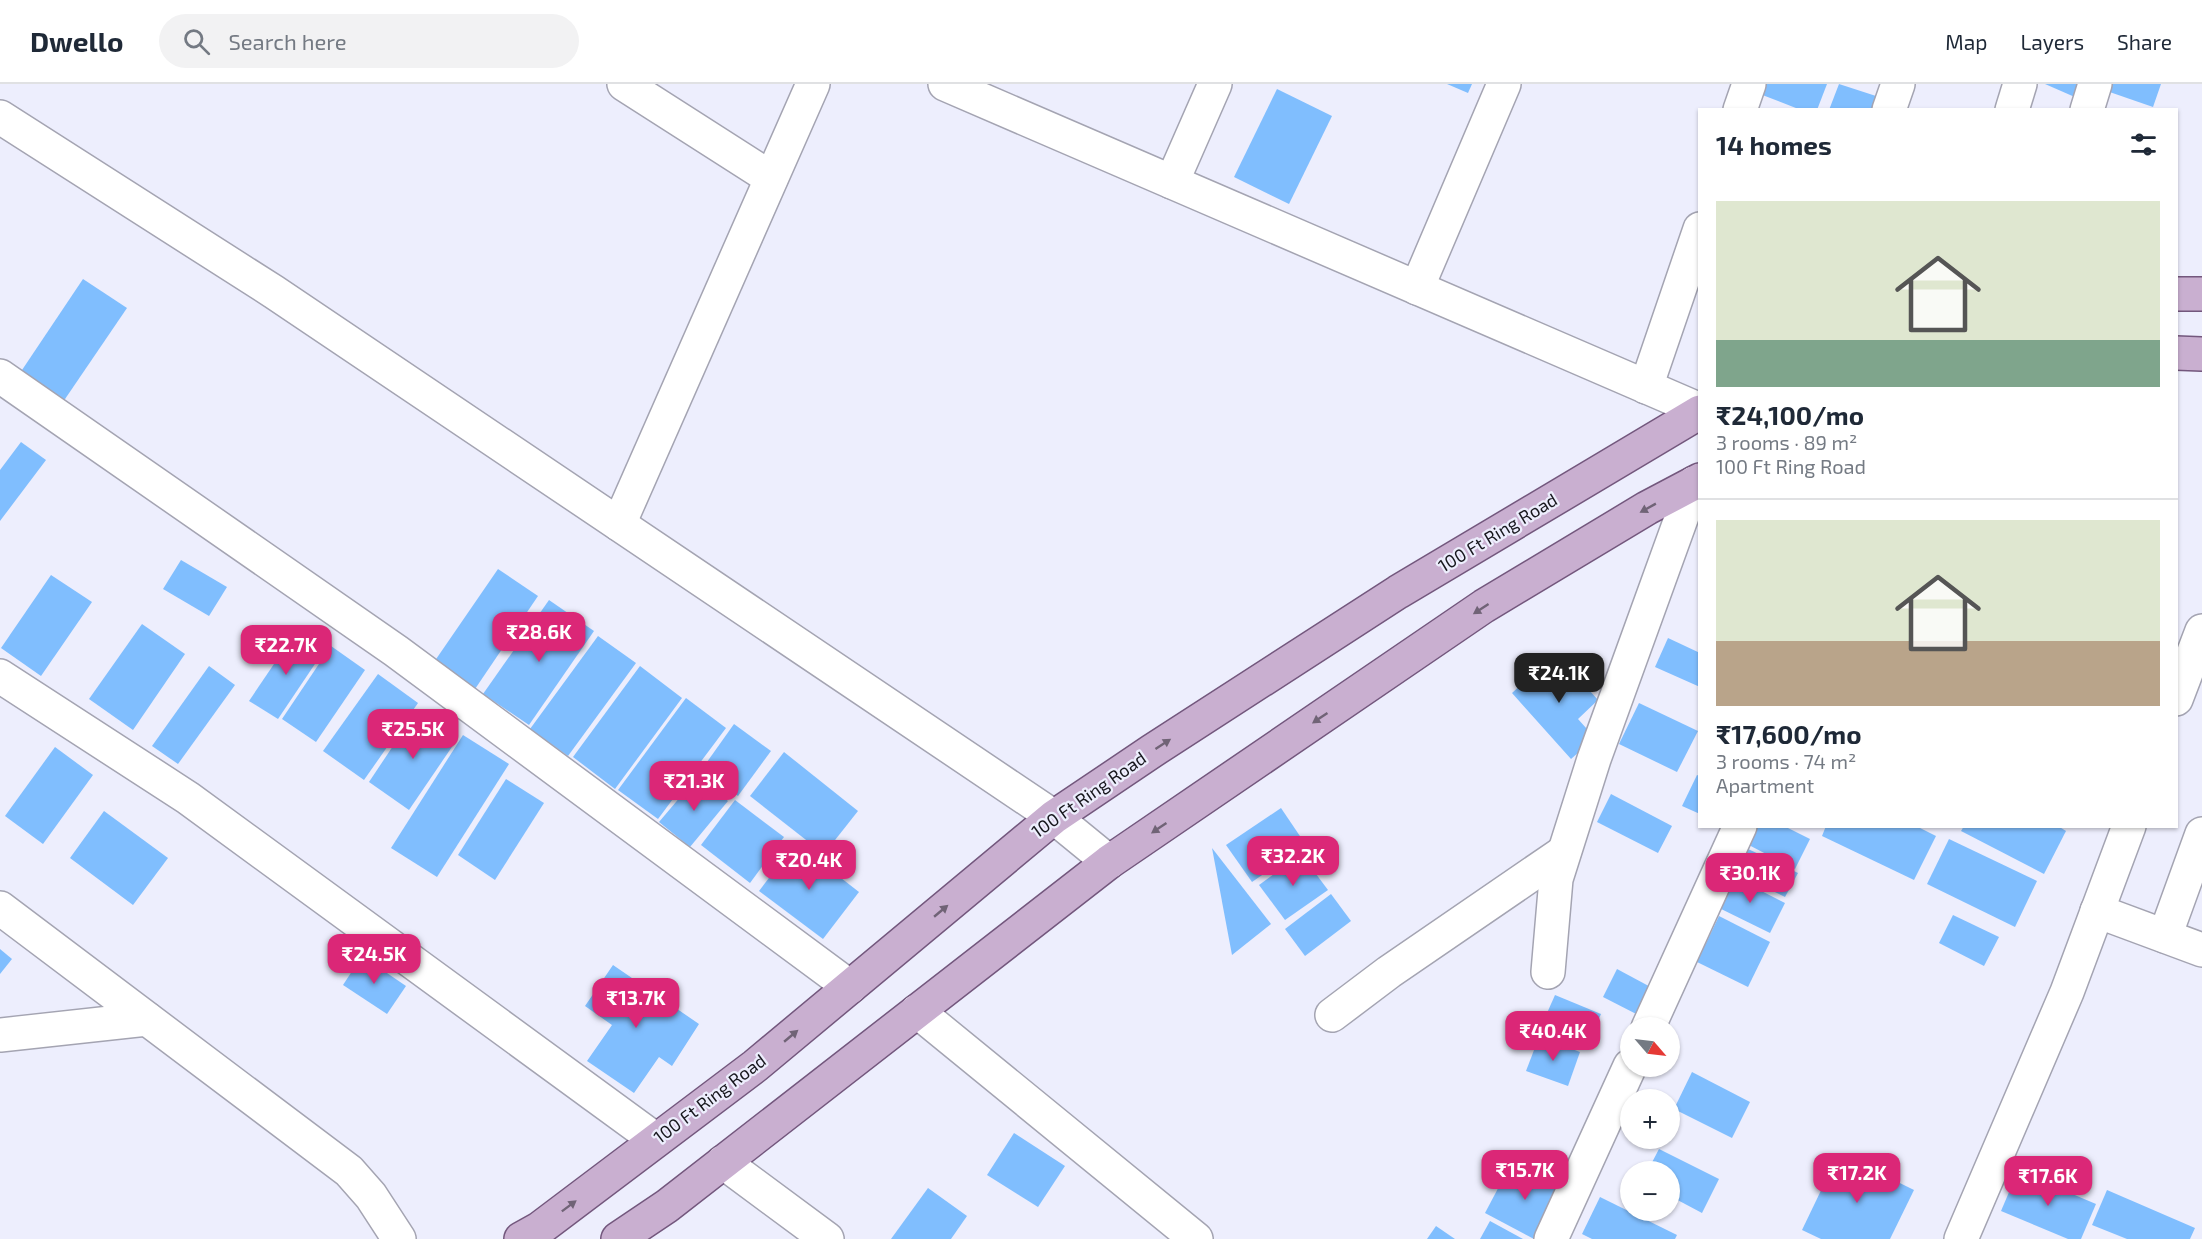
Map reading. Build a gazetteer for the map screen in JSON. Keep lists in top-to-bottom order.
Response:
{
  "streets": {
    "main road": ["100 Ft Ring Road"]
  },
  "north": "bottom right",
  "page": {
    "header": "Dwello",
    "search": "Search here",
    "nav": ["Map", "Layers", "Share"],
    "heading": "14 homes",
    "list": [
      {
        "name": "₹24,100/mo",
        "note": "3 rooms · 89 m² · 100 Ft Ring Road"
      },
      {
        "name": "₹17,600/mo",
        "note": "3 rooms · 74 m² · Apartment"
      }
    ],
    "price": [
      "₹28.6K",
      "₹22.7K",
      "₹24.1K",
      "₹25.5K",
      "₹21.3K",
      "₹32.2K",
      "₹20.4K",
      "₹30.1K",
      "₹24.5K",
      "₹13.7K",
      "₹40.4K",
      "₹15.7K",
      "₹17.2K",
      "₹17.6K"
    ],
    "map_buttons": ["+", "−"]
  }
}
